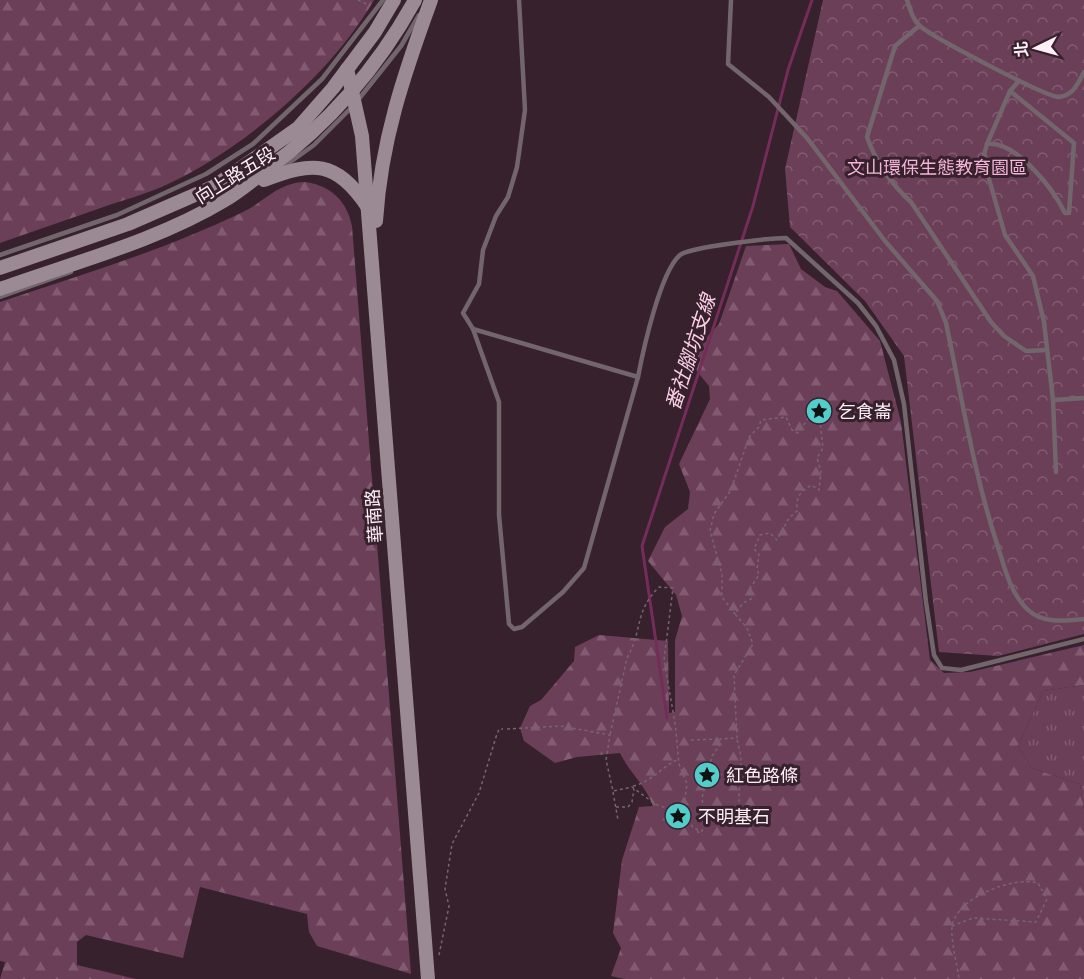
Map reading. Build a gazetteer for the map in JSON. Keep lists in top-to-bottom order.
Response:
{
  "streets": {
    "street": ["向上路五段", "華南路"]
  },
  "crossings": [
    ["向上路五段", "華南路"]
  ],
  "water": ["番社腳坑支線"],
  "parks": ["文山環保生態教育園區"],
  "places": {
    "place": ["乞食崙", "紅色路條", "不明基石"]
  },
  "north": "left"
}
